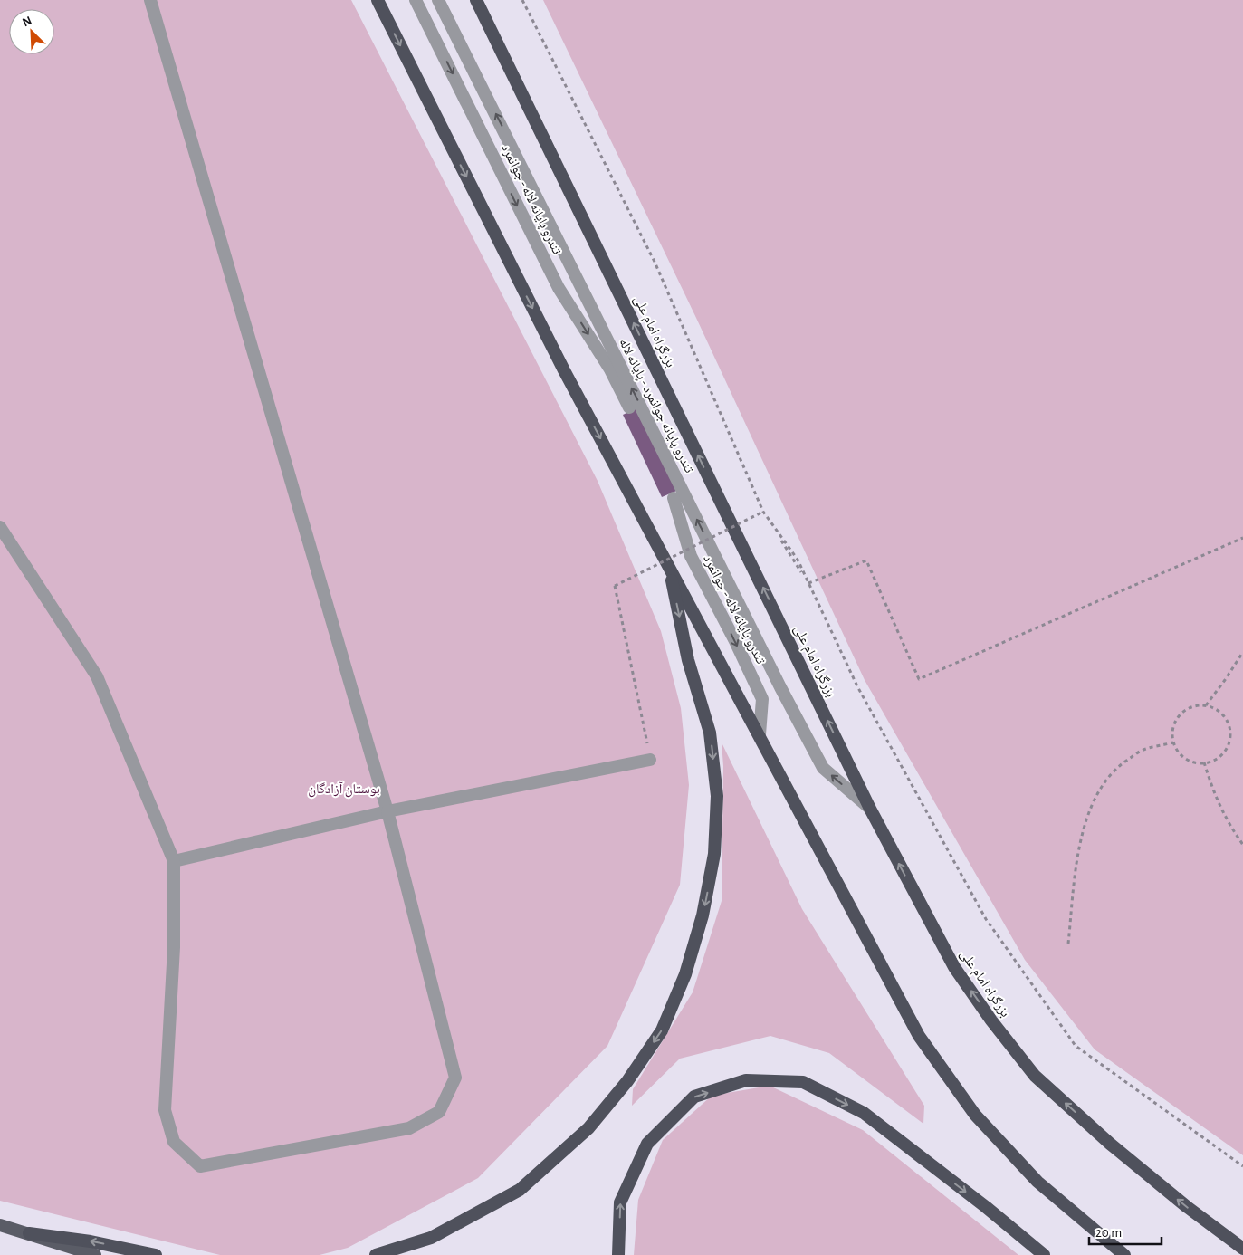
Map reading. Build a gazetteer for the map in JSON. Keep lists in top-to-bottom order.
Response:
{
  "streets": {
    "highway": ["بزرگراه امام علی"],
    "lane": ["تندرو پایانه لاله - جوانمرد", "تندرو پایانه جوانمرد - پایانه لاله"]
  },
  "crossings": [
    ["بزرگراه امام علی", "تندرو پایانه جوانمرد - پایانه لاله"]
  ],
  "one_way": ["تندرو پایانه لاله - جوانمرد", "تندرو پایانه جوانمرد - پایانه لاله"],
  "parks": ["بوستان آزادگان"],
  "scale_bar": "20 m",
  "north": "top left"
}
